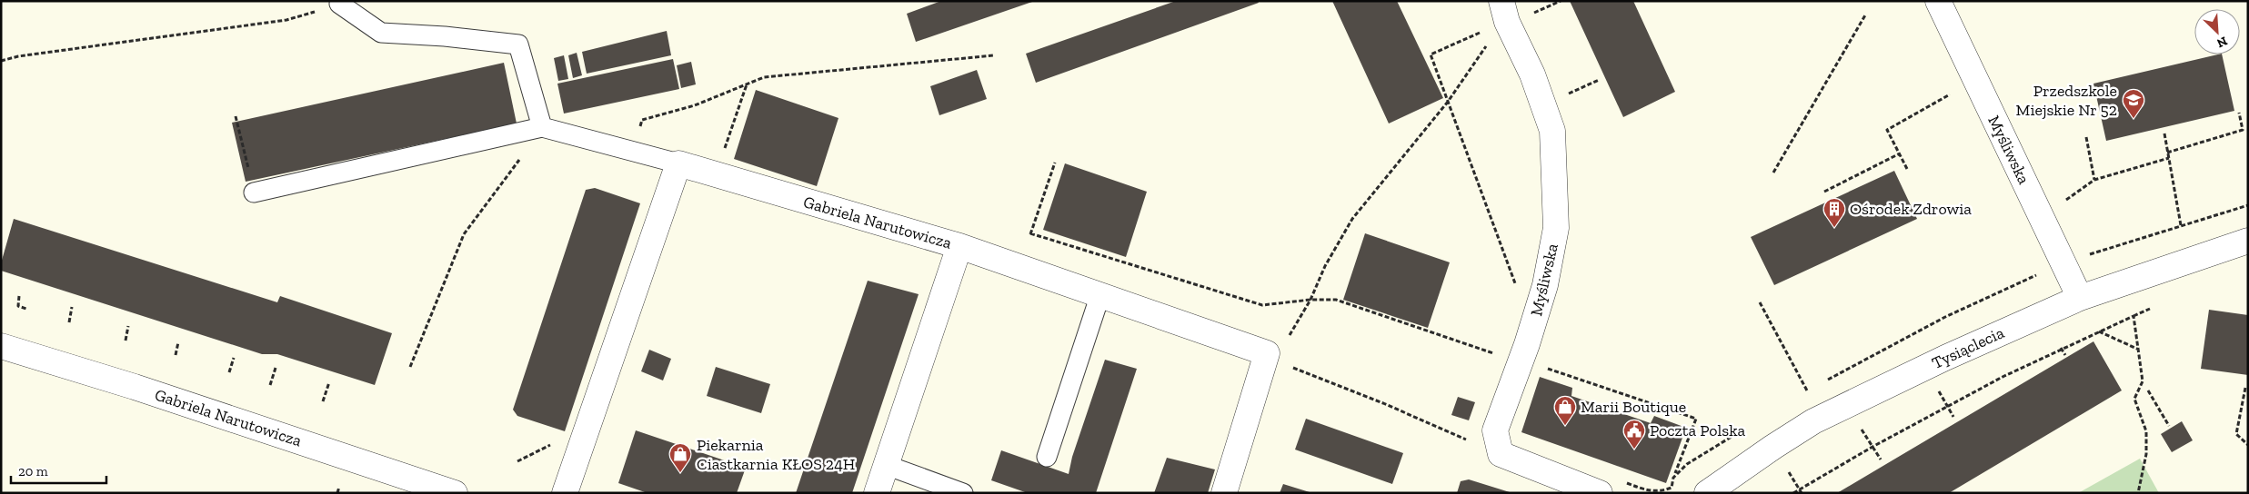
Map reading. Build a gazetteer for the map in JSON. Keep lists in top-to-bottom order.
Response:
{
  "streets": {
    "street": ["Myśliwska", "Gabriela Narutowicza", "Tysiąclecia"]
  },
  "crossings": [
    ["Myśliwska", "Tysiąclecia"]
  ],
  "places": {
    "school or university": ["Przedszkole Miejskie Nr 52"],
    "building": ["Ośrodek Zdrowia"],
    "shop": ["Marii Boutique", "Piekarnia Ciastkarnia KŁOS 24H"],
    "public building": ["Poczta Polska"]
  },
  "scale_bar": "20 m",
  "north": "bottom right"
}
